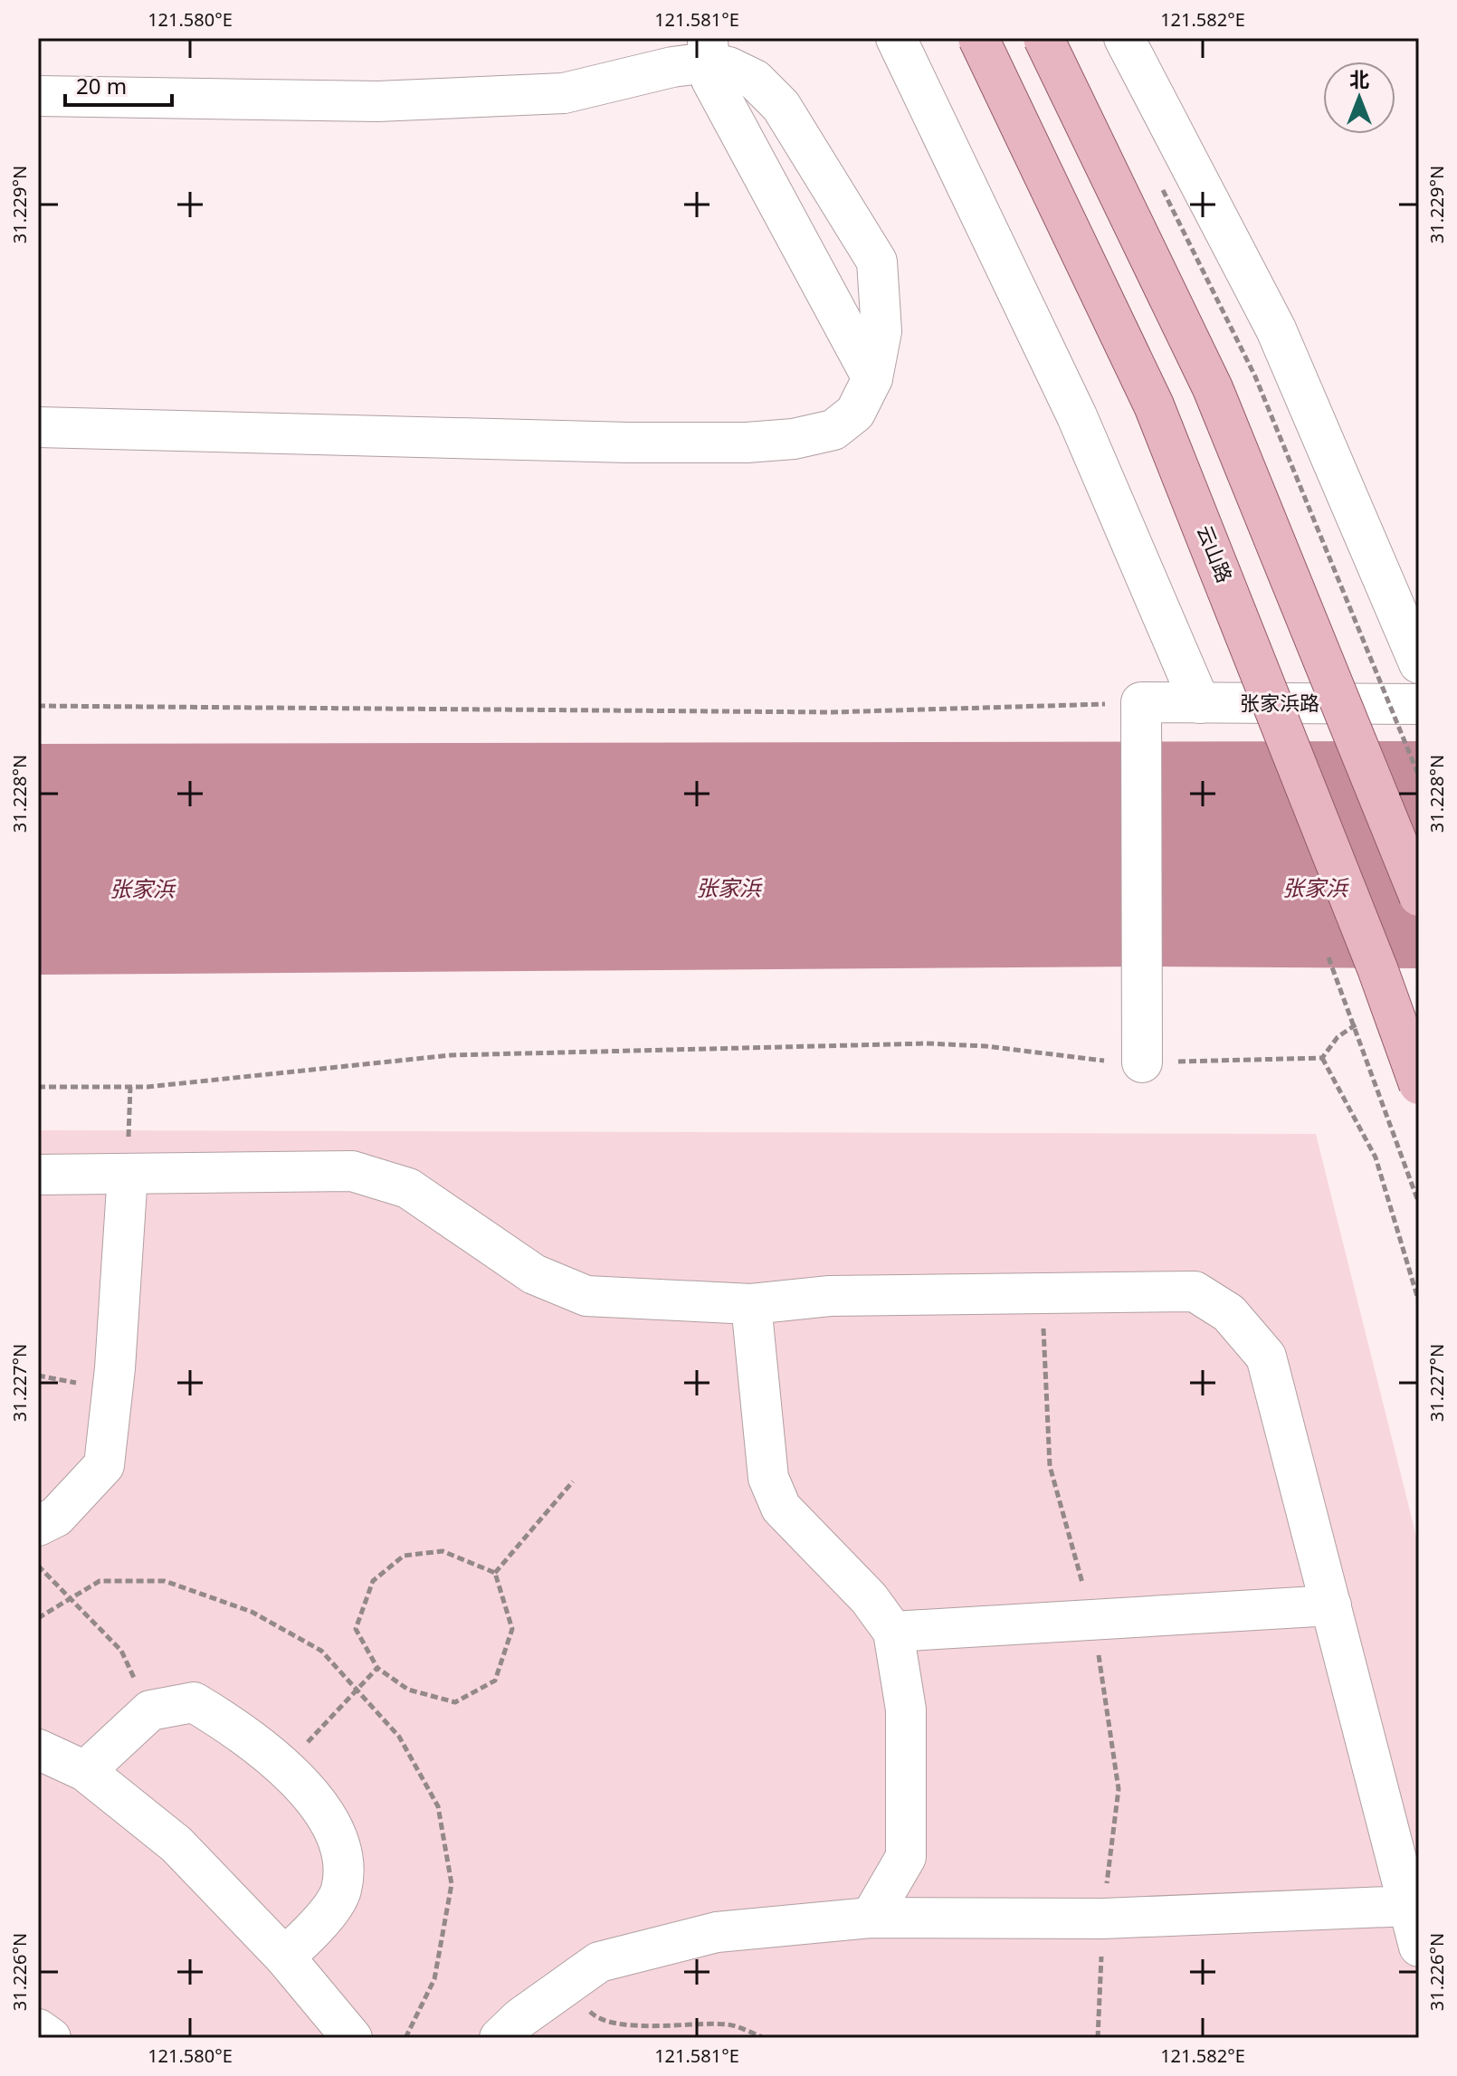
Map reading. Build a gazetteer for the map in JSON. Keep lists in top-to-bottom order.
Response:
{
  "streets": {
    "main road": ["云山路"],
    "street": ["张家浜路"]
  },
  "water": ["张家浜"],
  "scale_bar": "20 m",
  "north": "top",
  "coordinates": [
    "121.580°E",
    "121.581°E",
    "121.582°E",
    "31.229°N",
    "31.228°N",
    "31.227°N",
    "31.226°N"
  ]
}
